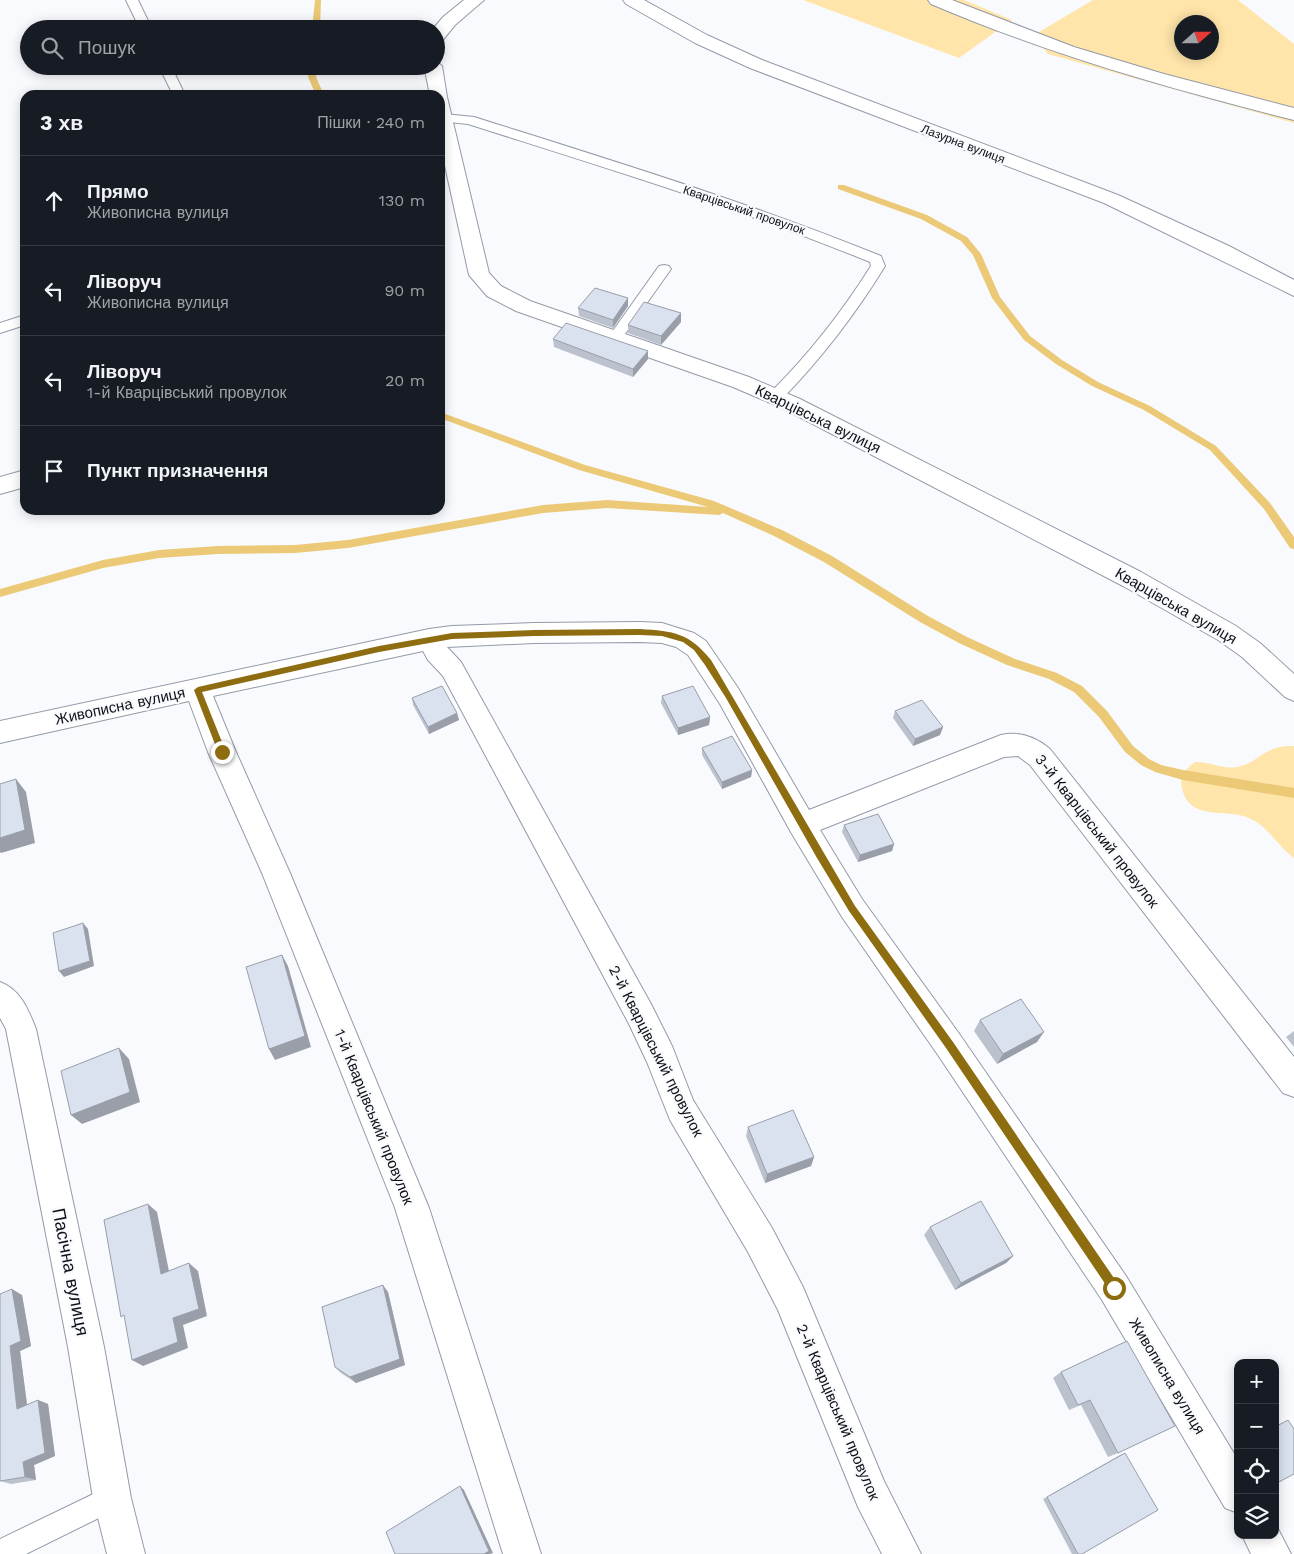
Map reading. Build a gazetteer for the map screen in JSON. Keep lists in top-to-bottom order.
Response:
{
  "streets": {
    "street": [
      "Лазурна вулиця",
      "Кварцівська вулиця",
      "Живописна вулиця",
      "3-й Кварцівський провулок",
      "2-й Кварцівський провулок",
      "1-й Кварцівський провулок",
      "Пасічна вулиця"
    ],
    "lane": ["Кварцівський провулок"]
  },
  "crossings": [
    ["Кварцівський провулок", "Кварцівська вулиця"],
    ["Живописна вулиця", "3-й Кварцівський провулок"],
    ["Живописна вулиця", "2-й Кварцівський провулок"],
    ["Живописна вулиця", "1-й Кварцівський провулок"]
  ],
  "north": "right",
  "page": {
    "search": "Пошук",
    "heading": ["3 хв", "Пішки · 240 m"],
    "list": [
      ["Прямо", "Живописна вулиця", "130 m"],
      ["Ліворуч", "Живописна вулиця", "90 m"],
      ["Ліворуч", "1-й Кварцівський провулок", "20 m"],
      "Пункт призначення"
    ],
    "map_buttons": ["+", "−"]
  }
}
